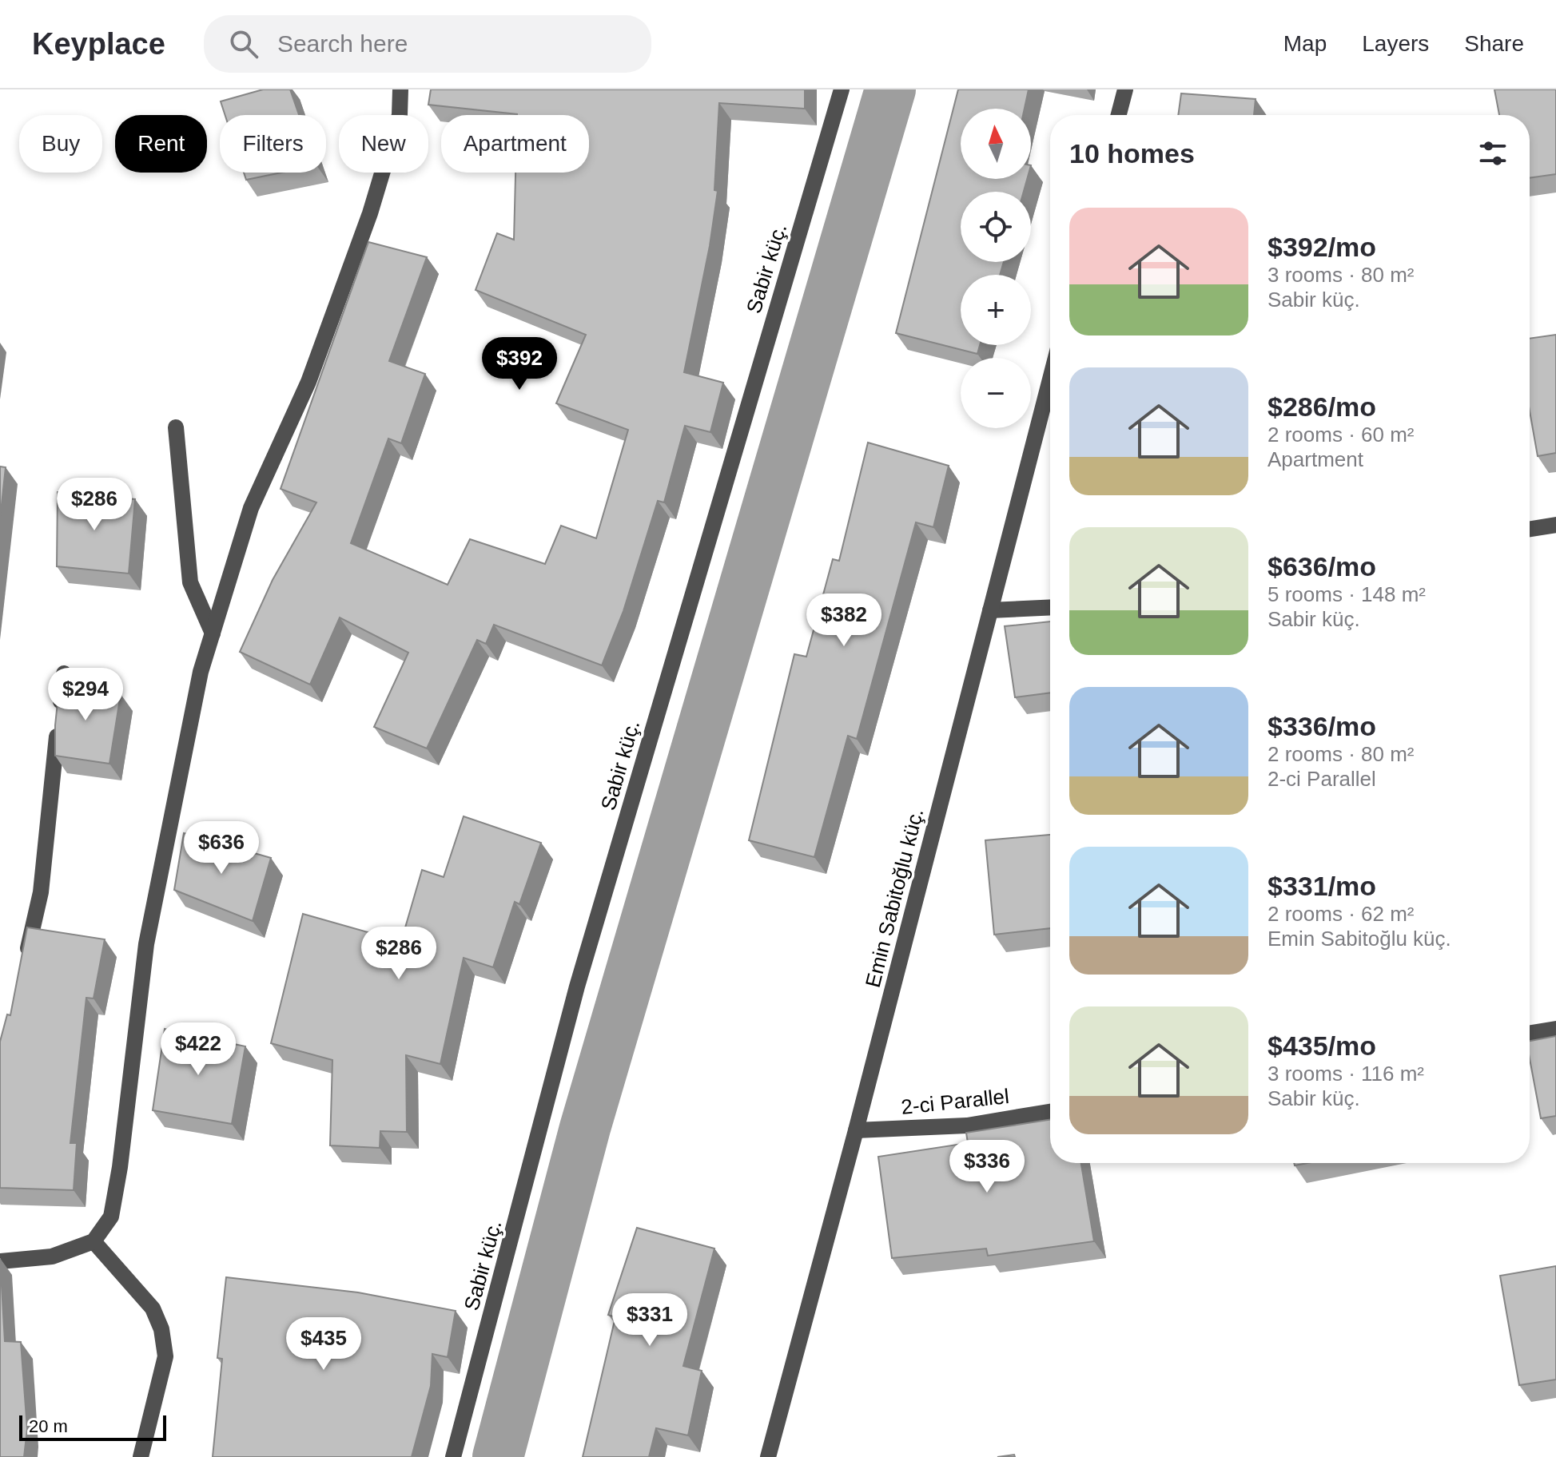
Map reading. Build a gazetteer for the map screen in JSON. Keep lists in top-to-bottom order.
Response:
{
  "streets": {
    "street": ["Sabir küç.", "Emin Sabitoğlu küç.", "2-ci Parallel"]
  },
  "crossings": [
    ["Emin Sabitoğlu küç.", "2-ci Parallel"]
  ],
  "scale_bar": "20 m",
  "north": "top",
  "page": {
    "header": "Keyplace",
    "search": "Search here",
    "nav": ["Map", "Layers", "Share"],
    "map_buttons": ["+", "−"],
    "chip": [
      "Buy",
      "Rent",
      "Filters",
      "New",
      "Apartment"
    ],
    "heading": "10 homes",
    "list": [
      {
        "name": "$392/mo",
        "note": "3 rooms · 80 m² · Sabir küç."
      },
      {
        "name": "$286/mo",
        "note": "2 rooms · 60 m² · Apartment"
      },
      {
        "name": "$636/mo",
        "note": "5 rooms · 148 m² · Sabir küç."
      },
      {
        "name": "$336/mo",
        "note": "2 rooms · 80 m² · 2-ci Parallel"
      },
      {
        "name": "$331/mo",
        "note": "2 rooms · 62 m² · Emin Sabitoğlu küç."
      },
      {
        "name": "$435/mo",
        "note": "3 rooms · 116 m² · Sabir küç."
      }
    ],
    "price": [
      "$392",
      "$286",
      "$382",
      "$294",
      "$636",
      "$286",
      "$422",
      "$336",
      "$331",
      "$435"
    ],
    "scale": "20 m"
  }
}
